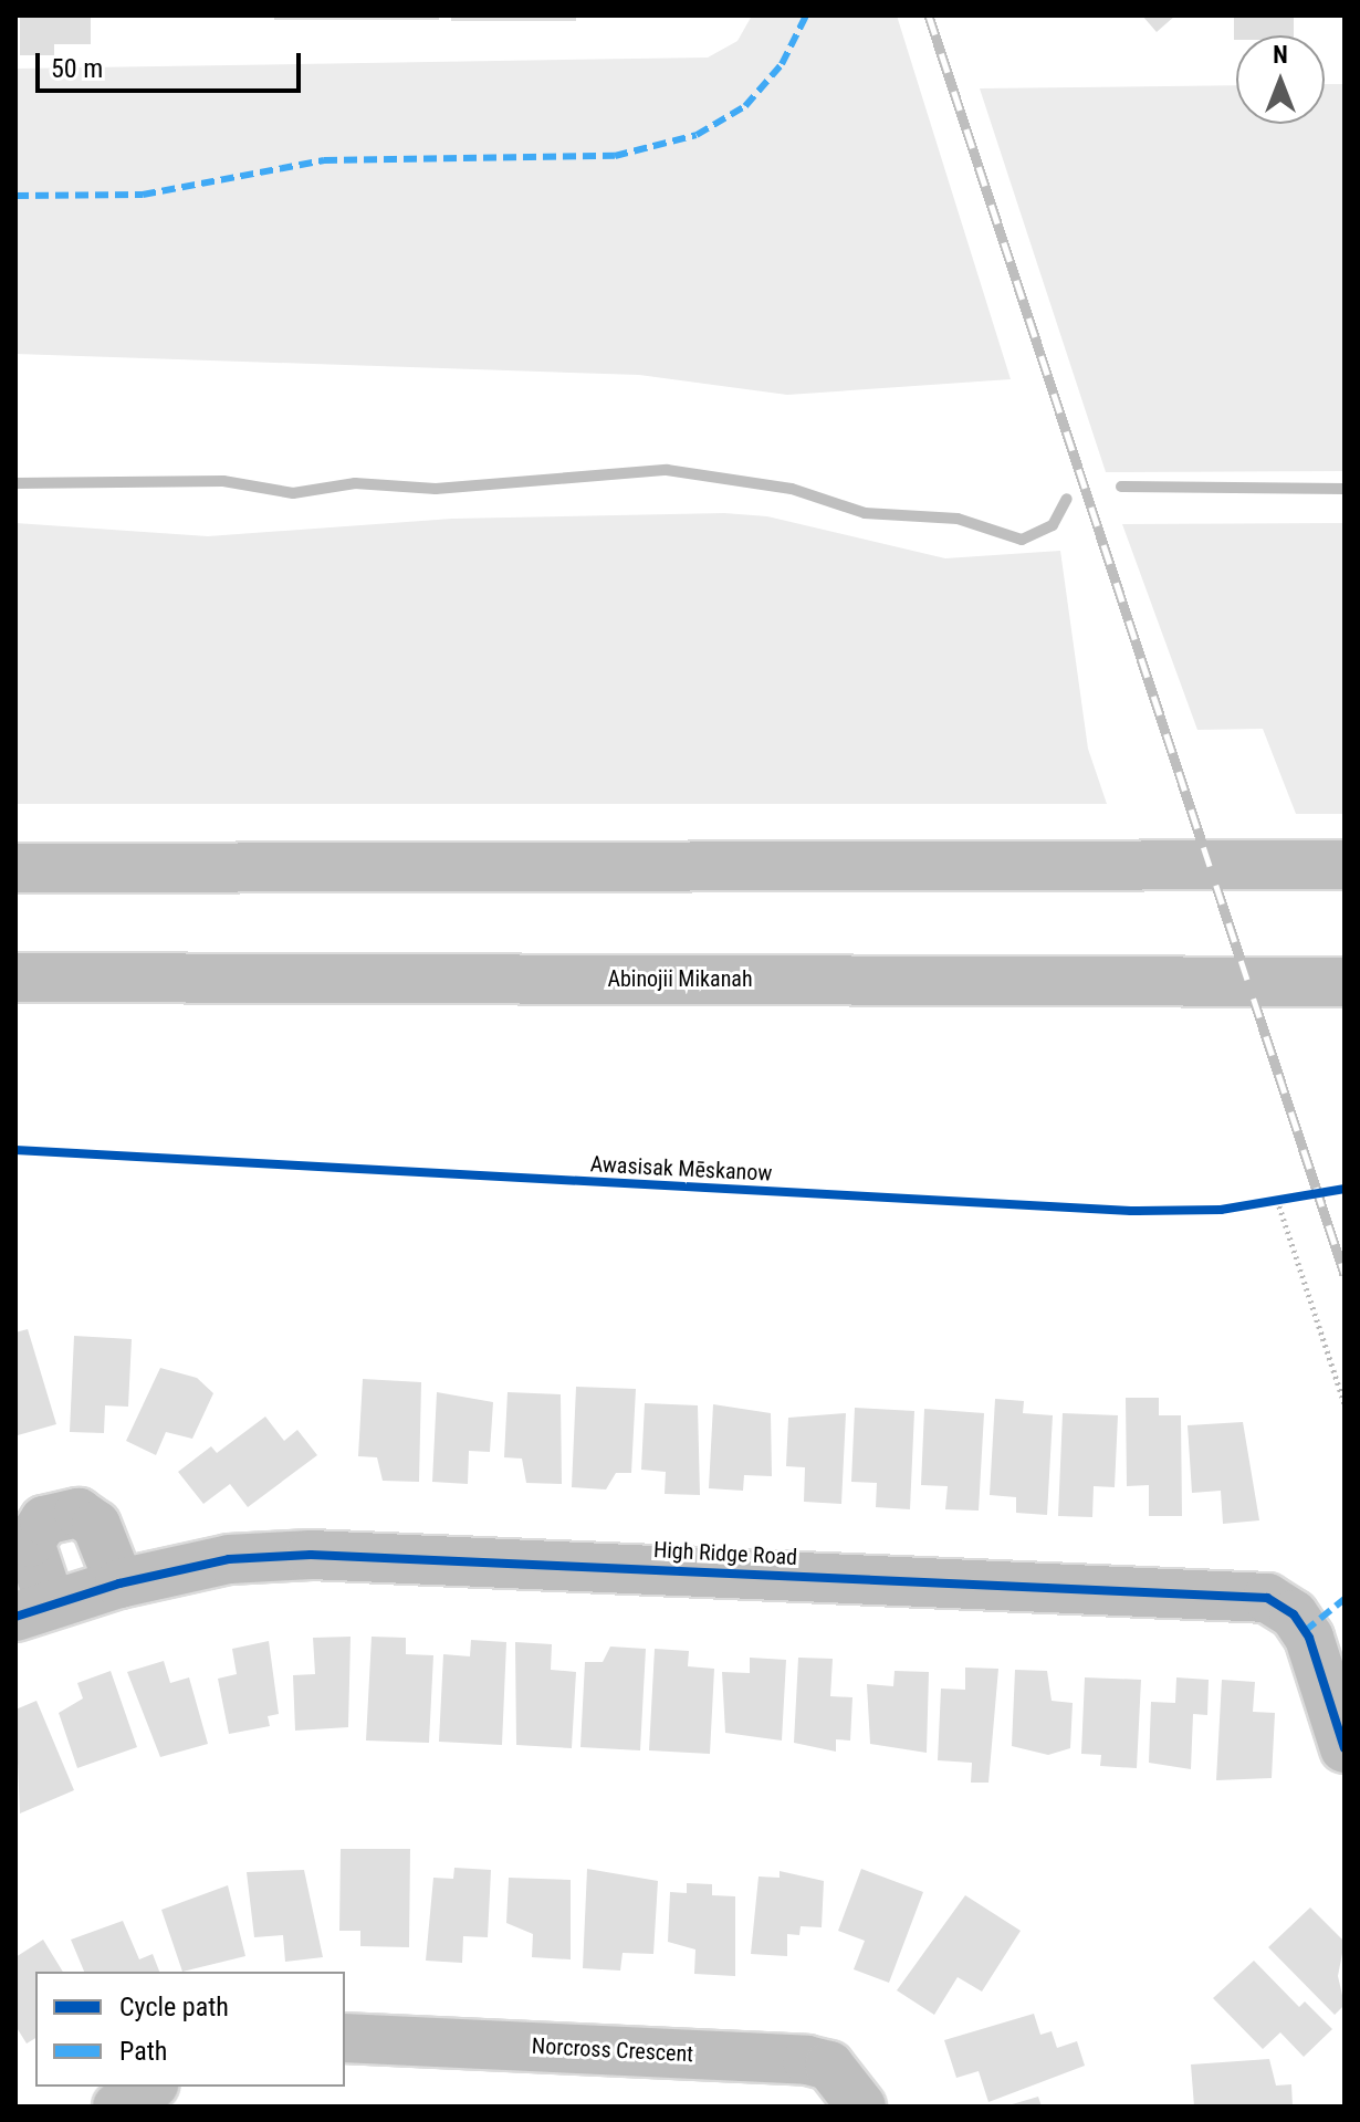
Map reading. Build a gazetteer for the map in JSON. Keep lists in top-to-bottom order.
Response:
{
  "streets": {
    "main road": ["Abinojii Mikanah", "High Ridge Road", "Norcross Crescent"],
    "cycle path": ["Awasisak Mēskanow"]
  },
  "legend": ["Cycle path", "Path"],
  "scale_bar": "50 m",
  "north": "top"
}
